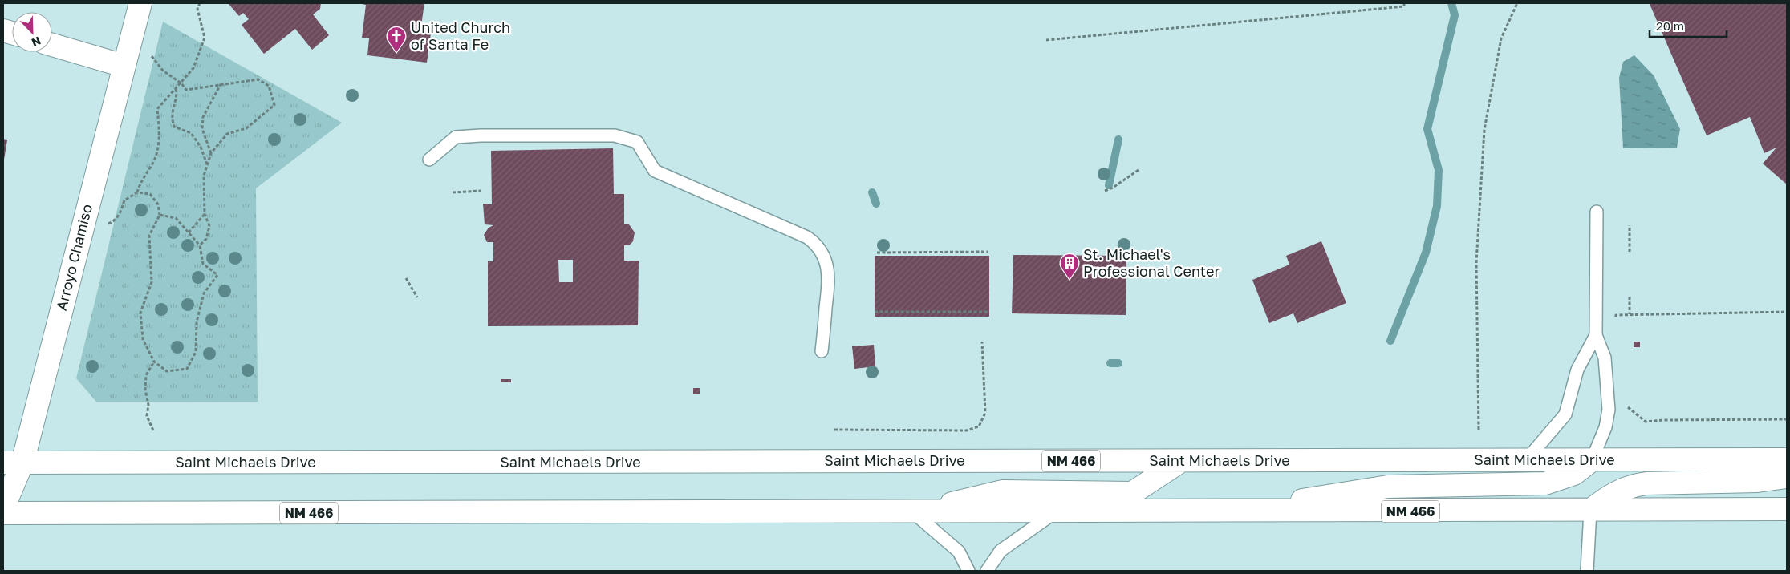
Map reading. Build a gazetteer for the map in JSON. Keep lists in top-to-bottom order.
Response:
{
  "streets": {
    "main road": ["Arroyo Chamiso", "Saint Michaels Drive", "NM 466"]
  },
  "crossings": [
    ["Arroyo Chamiso", "Saint Michaels Drive"]
  ],
  "places": {
    "church": ["United Church of Santa Fe"],
    "building": ["St. Michael's Professional Center"]
  },
  "scale_bar": "20 m",
  "north": "bottom right"
}
